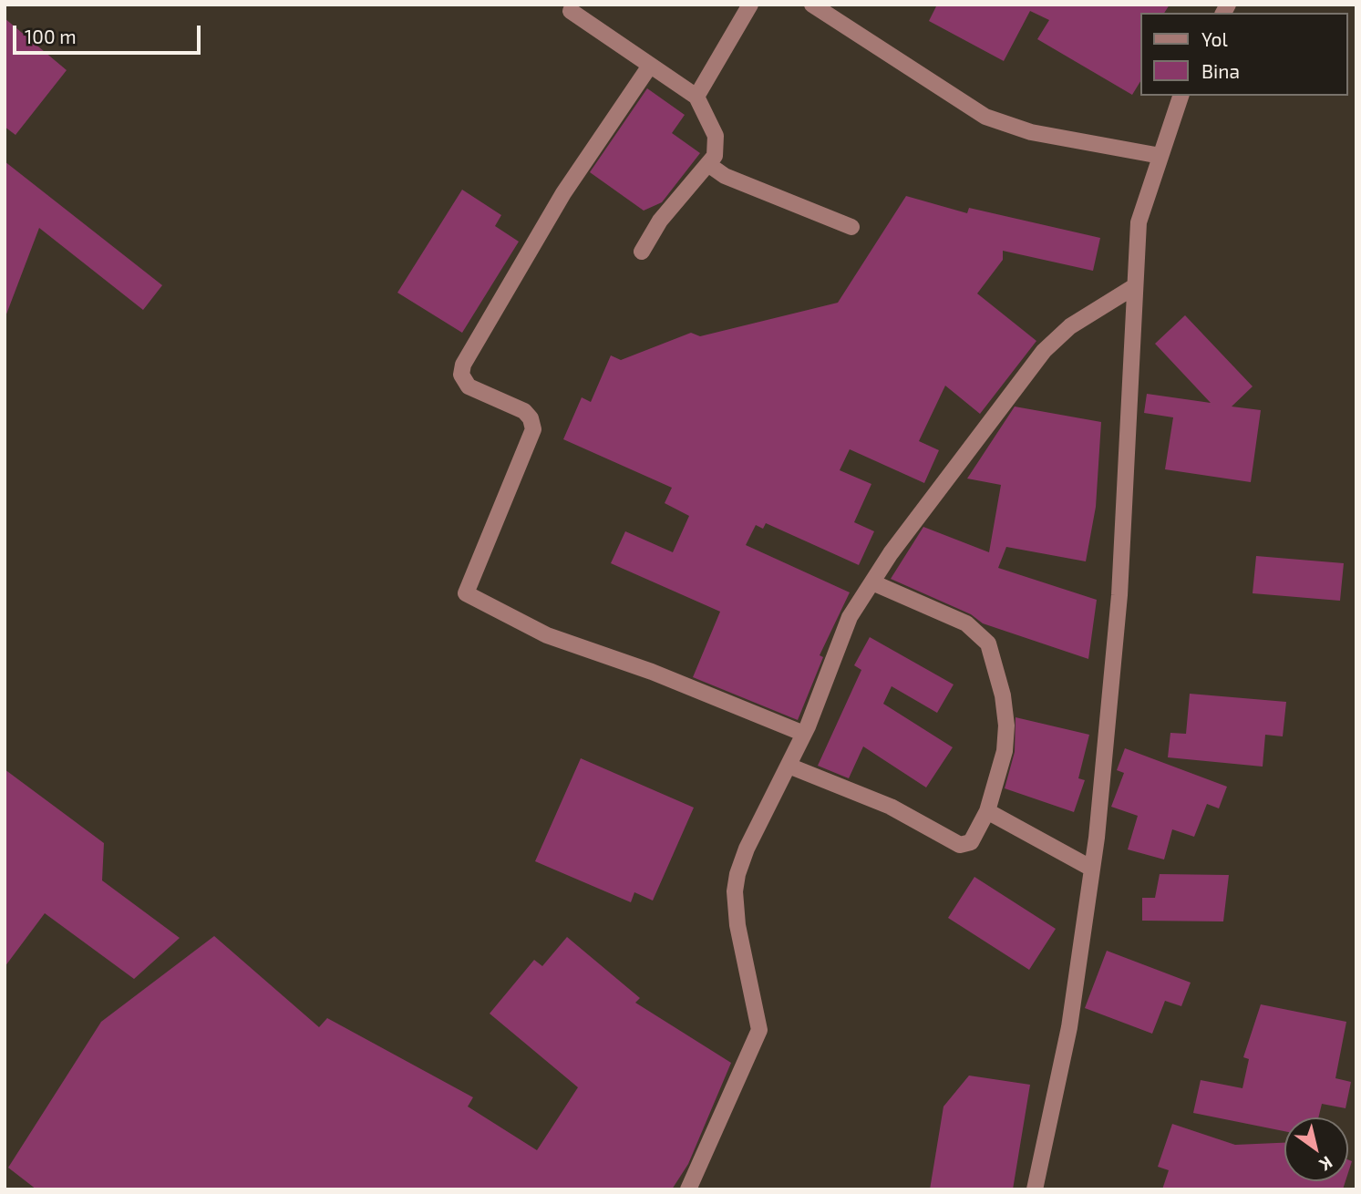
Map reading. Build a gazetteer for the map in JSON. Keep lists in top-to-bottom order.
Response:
{
  "legend": ["Yol", "Bina"],
  "scale_bar": "100 m",
  "north": "bottom right"
}
